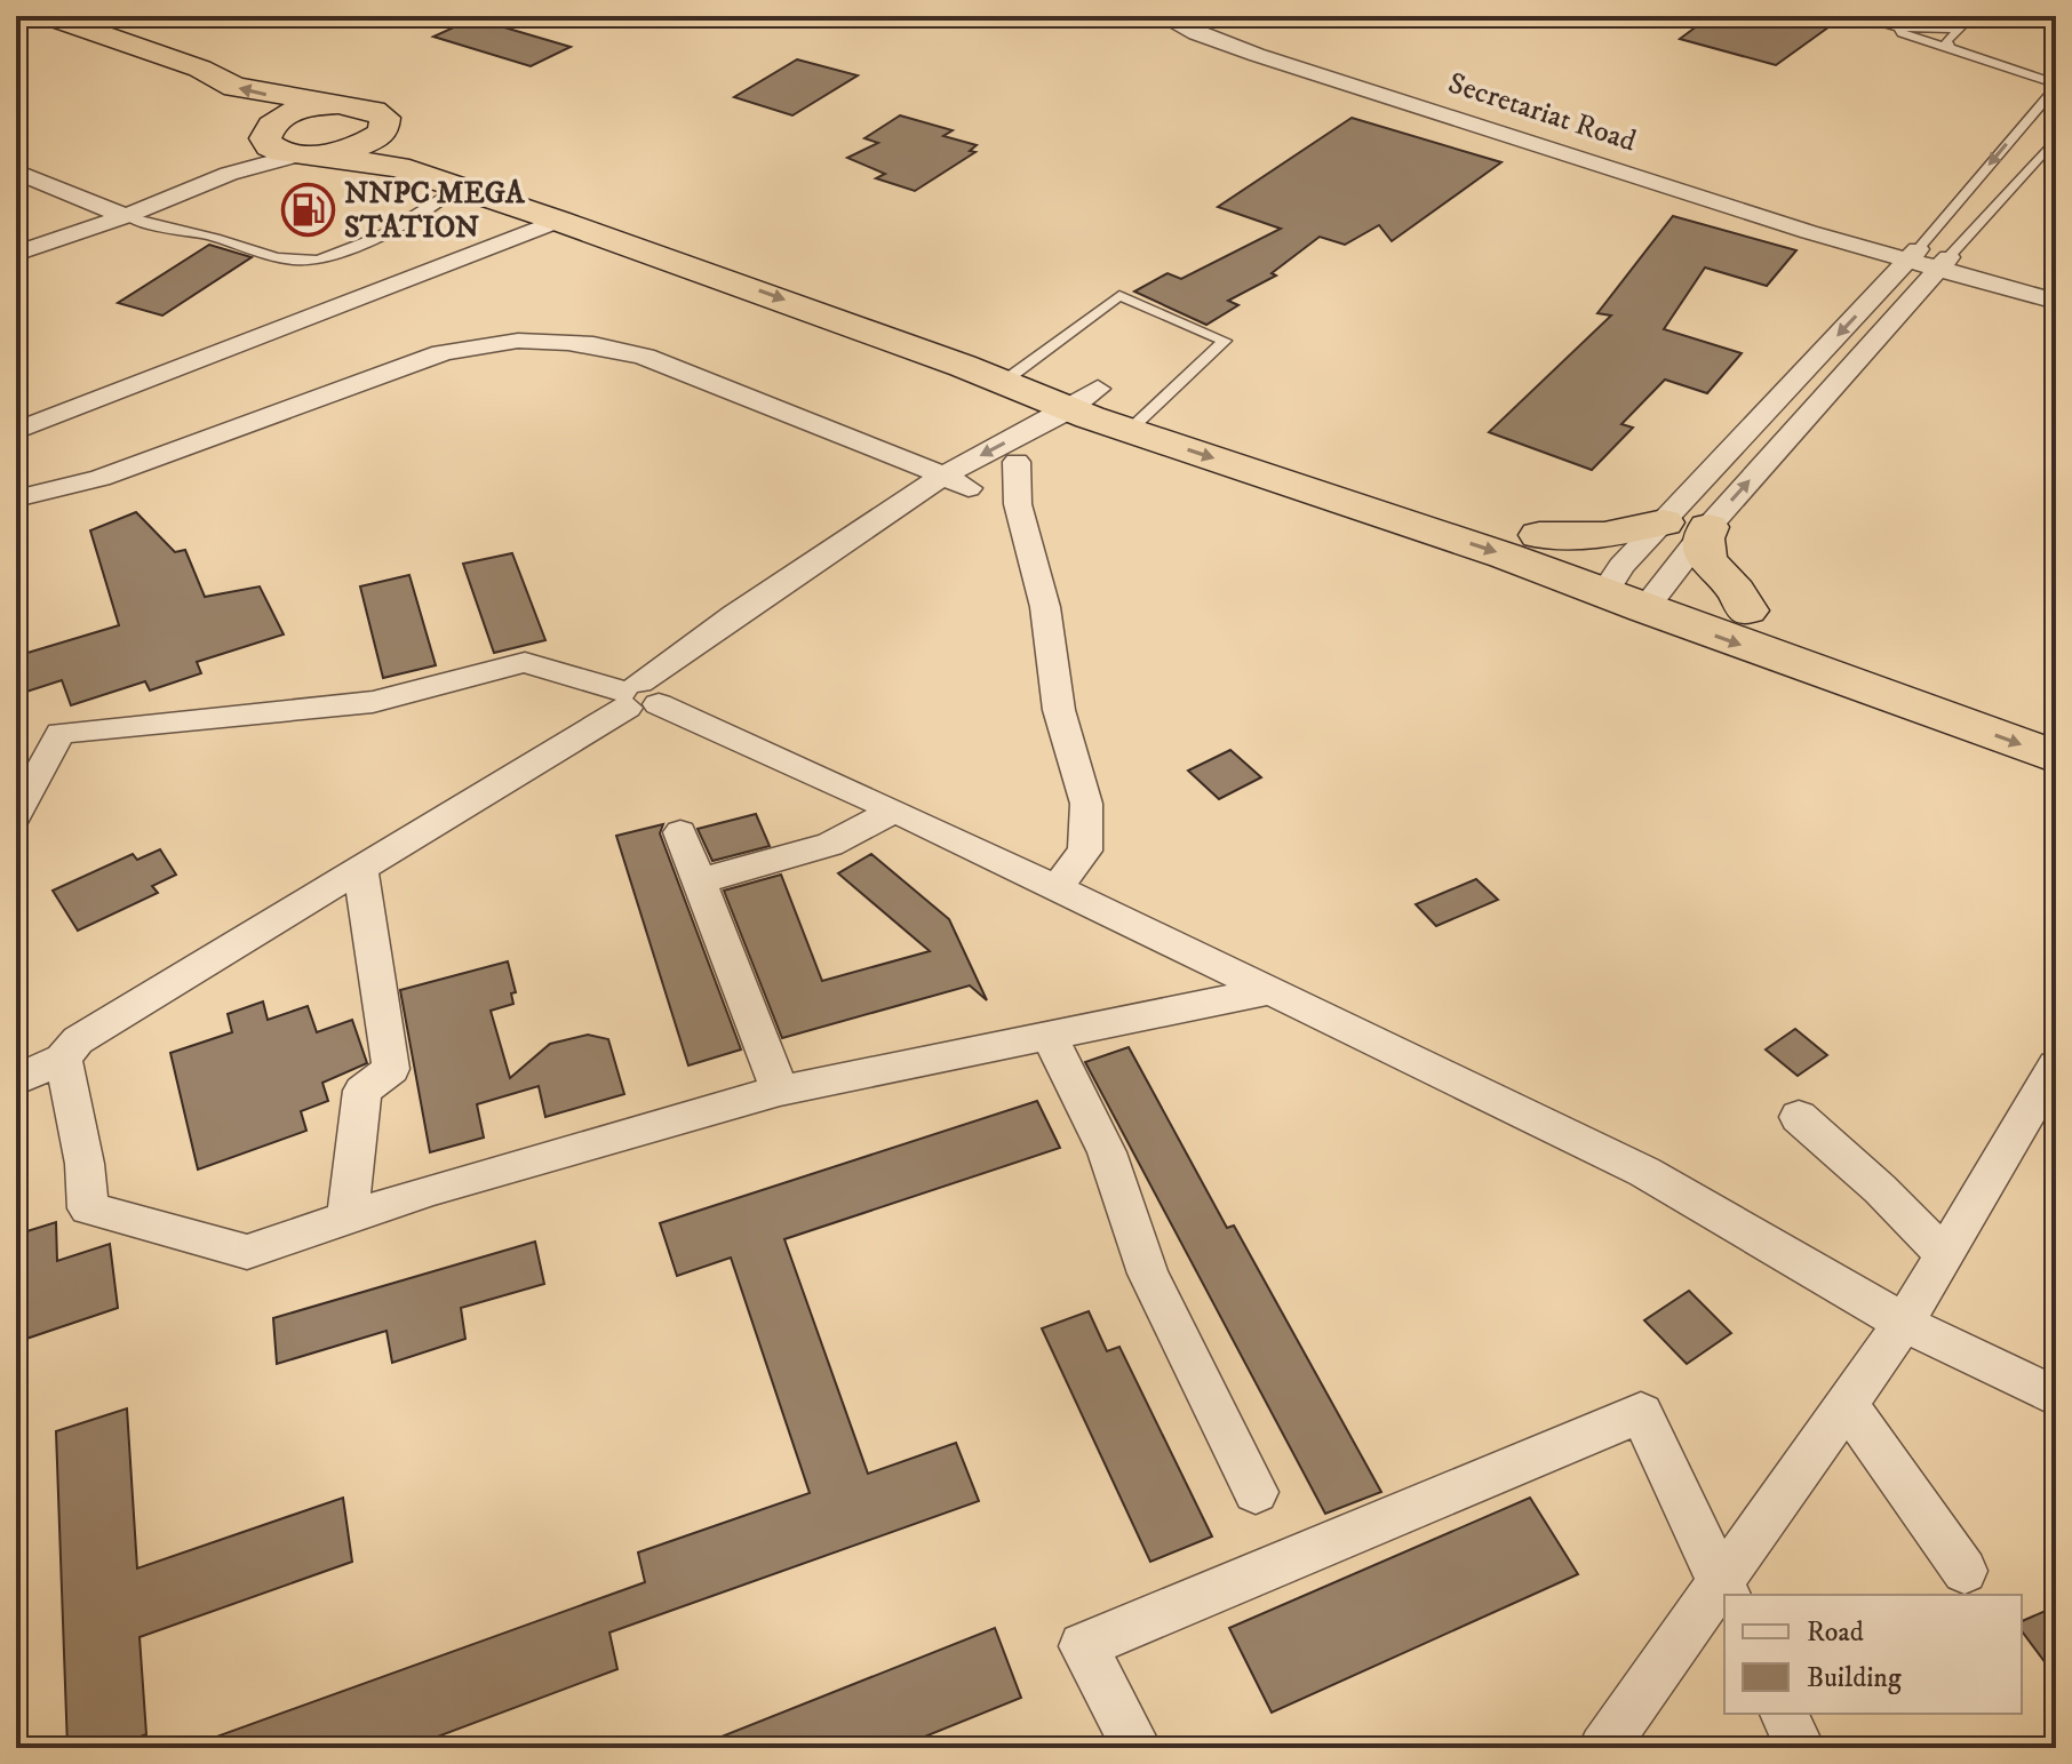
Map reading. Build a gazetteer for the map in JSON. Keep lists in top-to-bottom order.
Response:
{
  "streets": {
    "street": ["Secretariat Road"]
  },
  "places": {
    "fuel station": ["NNPC MEGA STATION"]
  },
  "legend": ["Road", "Building"]
}
